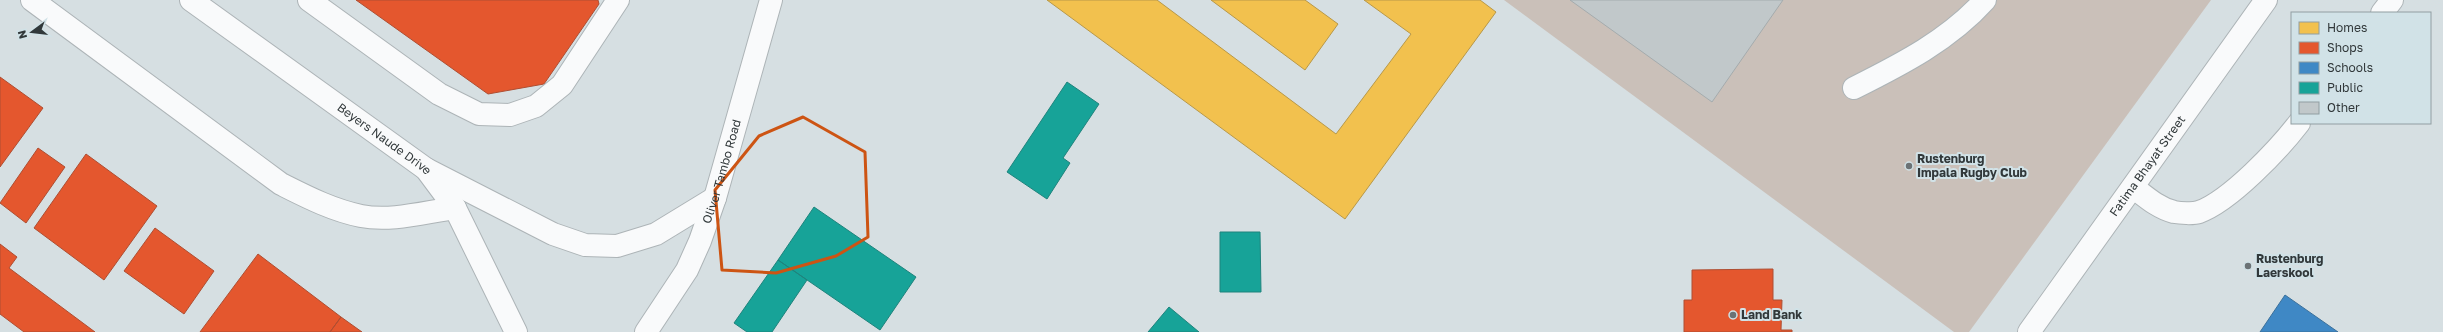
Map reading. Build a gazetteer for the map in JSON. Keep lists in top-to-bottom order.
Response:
{
  "streets": {
    "street": ["Beyers Naude Drive", "Fatima Bhayat Street", "Oliver Tambo Road"]
  },
  "places": ["Rustenburg Impala Rugby Club", "Rustenburg Laerskool", "Land Bank"],
  "legend": [
    "Homes",
    "Shops",
    "Schools",
    "Public",
    "Other"
  ],
  "north": "left"
}
